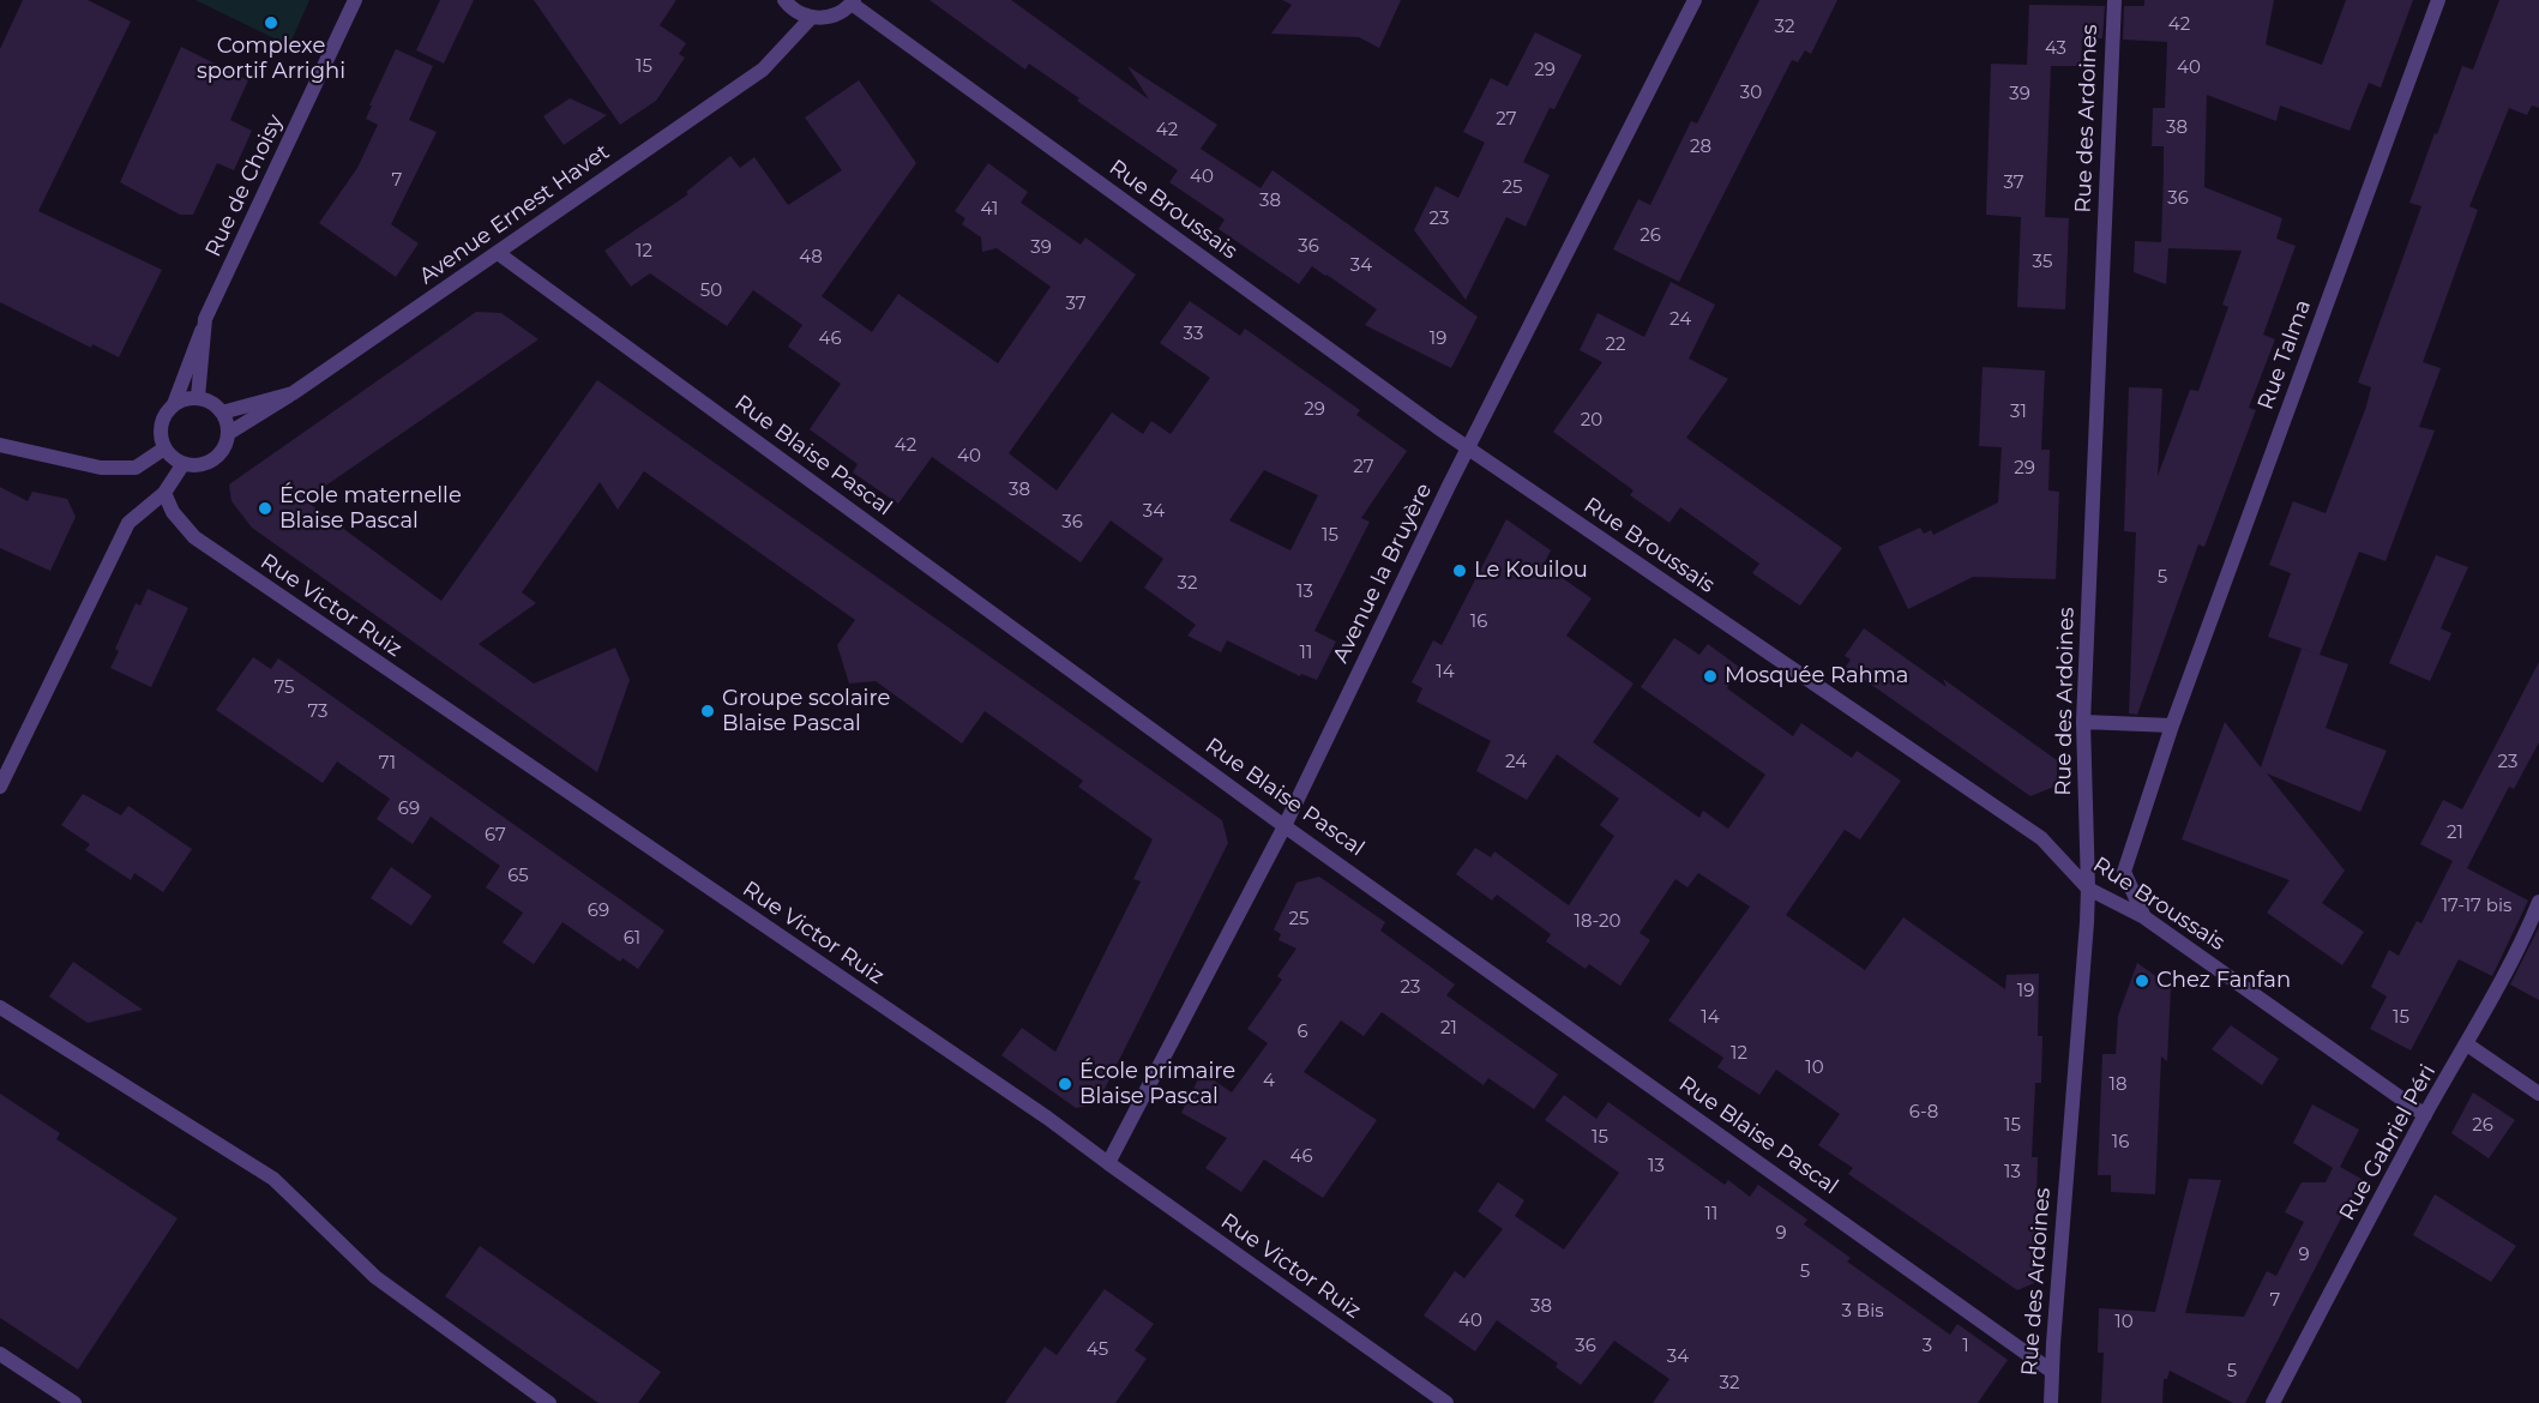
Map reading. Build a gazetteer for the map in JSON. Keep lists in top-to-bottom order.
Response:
{
  "streets": {
    "street": [
      "Rue des Ardoines",
      "Rue de Choisy",
      "Rue Broussais",
      "Avenue Ernest Havet",
      "Rue Talma",
      "Rue Blaise Pascal",
      "Avenue la Bruyère",
      "Rue Victor Ruiz",
      "Rue Gabriel Péri"
    ]
  },
  "crossings": [
    ["Rue des Ardoines", "Rue Broussais"],
    ["Rue des Ardoines", "Rue Blaise Pascal"],
    ["Rue de Choisy", "Avenue Ernest Havet"],
    ["Rue Broussais", "Rue Talma"],
    ["Rue Broussais", "Avenue la Bruyère"],
    ["Rue Broussais", "Rue Gabriel Péri"],
    ["Avenue Ernest Havet", "Rue Blaise Pascal"],
    ["Rue Blaise Pascal", "Avenue la Bruyère"],
    ["Avenue la Bruyère", "Rue Victor Ruiz"]
  ],
  "places": [
    "Complexe sportif Arrighi",
    "École maternelle Blaise Pascal",
    "Le Kouilou",
    "Mosquée Rahma",
    "Groupe scolaire Blaise Pascal",
    "Chez Fanfan",
    "École primaire Blaise Pascal"
  ],
  "house_numbers": [
    "42",
    "32",
    "43",
    "15",
    "40",
    "29",
    "30",
    "39",
    "27",
    "38",
    "42",
    "28",
    "40",
    "7",
    "37",
    "25",
    "36",
    "38",
    "41",
    "23",
    "26",
    "36",
    "39",
    "12",
    "48",
    "35",
    "34",
    "50",
    "37",
    "24",
    "33",
    "46",
    "19",
    "22",
    "29",
    "31",
    "20",
    "42",
    "40",
    "27",
    "29",
    "38",
    "34",
    "36",
    "15",
    "5",
    "32",
    "13",
    "16",
    "11",
    "14",
    "75",
    "73",
    "24",
    "23",
    "71",
    "69",
    "21",
    "67",
    "65",
    "17-17 bis",
    "69",
    "25",
    "18-20",
    "61",
    "23",
    "19",
    "14",
    "15",
    "21",
    "6",
    "12",
    "10",
    "4",
    "18",
    "6-8",
    "15",
    "26",
    "15",
    "16",
    "46",
    "13",
    "13",
    "11",
    "9",
    "9",
    "5",
    "7",
    "38",
    "3 Bis",
    "40",
    "10",
    "36",
    "3",
    "1",
    "45",
    "34",
    "5",
    "32"
  ]
}
